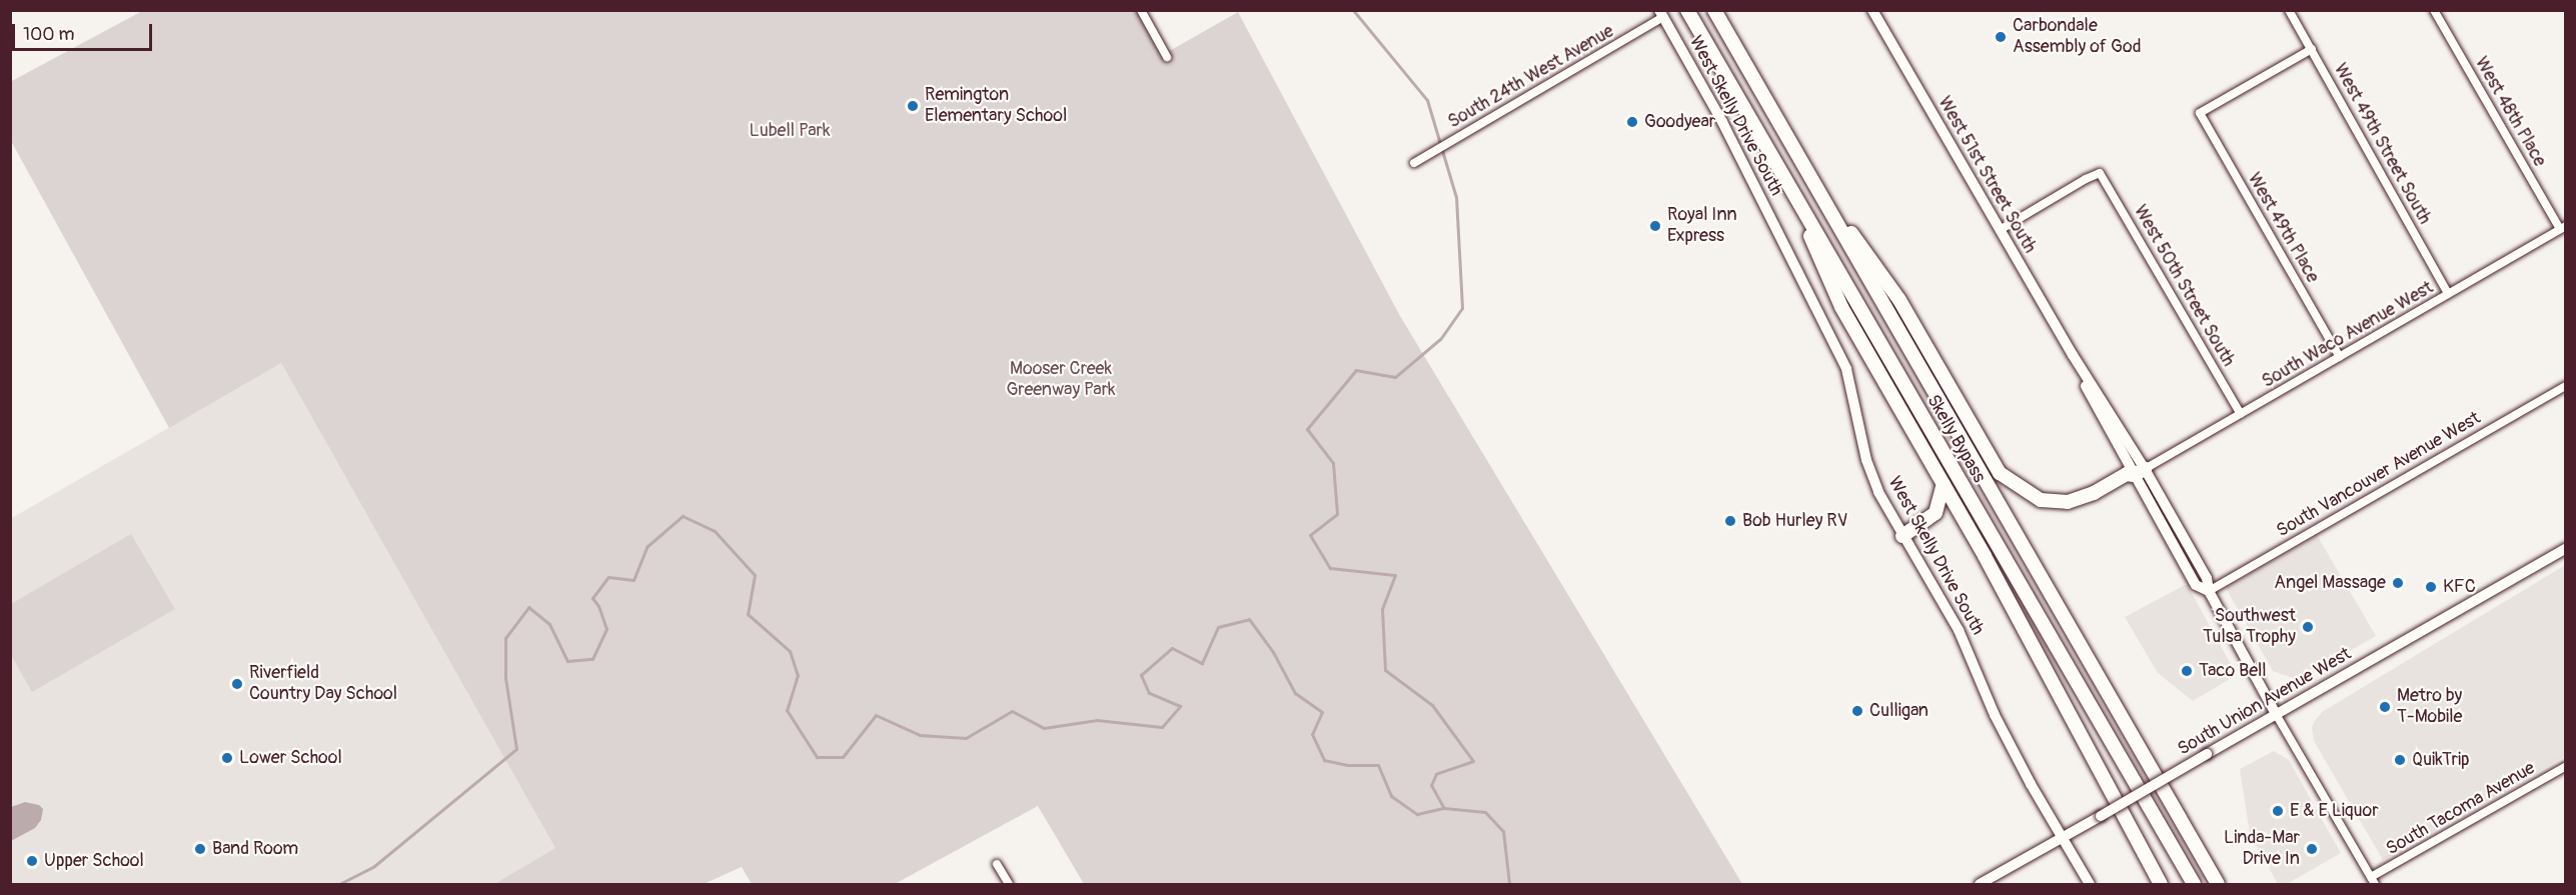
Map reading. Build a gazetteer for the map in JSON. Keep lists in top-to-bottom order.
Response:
{
  "streets": {
    "highway": ["Skelly Bypass"],
    "street": [
      "South 24th West Avenue",
      "West 48th Place",
      "West Skelly Drive South",
      "West 49th Street South",
      "West 51st Street South",
      "West 49th Place",
      "West 50th Street South",
      "South Waco Avenue West",
      "South Vancouver Avenue West",
      "South Union Avenue West",
      "South Tacoma Avenue"
    ]
  },
  "crossings": [
    ["South 24th West Avenue", "West Skelly Drive South"],
    ["West 48th Place", "South Waco Avenue West"],
    ["West Skelly Drive South", "South Union Avenue West"],
    ["West 49th Street South", "West 49th Place"],
    ["West 49th Street South", "South Waco Avenue West"],
    ["West 51st Street South", "West 50th Street South"],
    ["West 51st Street South", "South Waco Avenue West"],
    ["West 51st Street South", "South Vancouver Avenue West"],
    ["West 51st Street South", "South Union Avenue West"],
    ["West 51st Street South", "South Tacoma Avenue"],
    ["West 49th Place", "South Waco Avenue West"],
    ["West 50th Street South", "South Waco Avenue West"]
  ],
  "parks": ["Lubell Park", "Mooser Creek Greenway Park"],
  "places": [
    "Carbondale Assembly of God",
    "Remington Elementary School",
    "Goodyear",
    "Royal Inn Express",
    "Bob Hurley RV",
    "Angel Massage",
    "KFC",
    "Southwest Tulsa Trophy",
    "Taco Bell",
    "Riverfield Country Day School",
    "Metro by T-Mobile",
    "Culligan",
    "Lower School",
    "QuikTrip",
    "E & E Liquor",
    "Band Room",
    "Linda-Mar Drive In",
    "Upper School"
  ],
  "scale_bar": "100 m"
}
